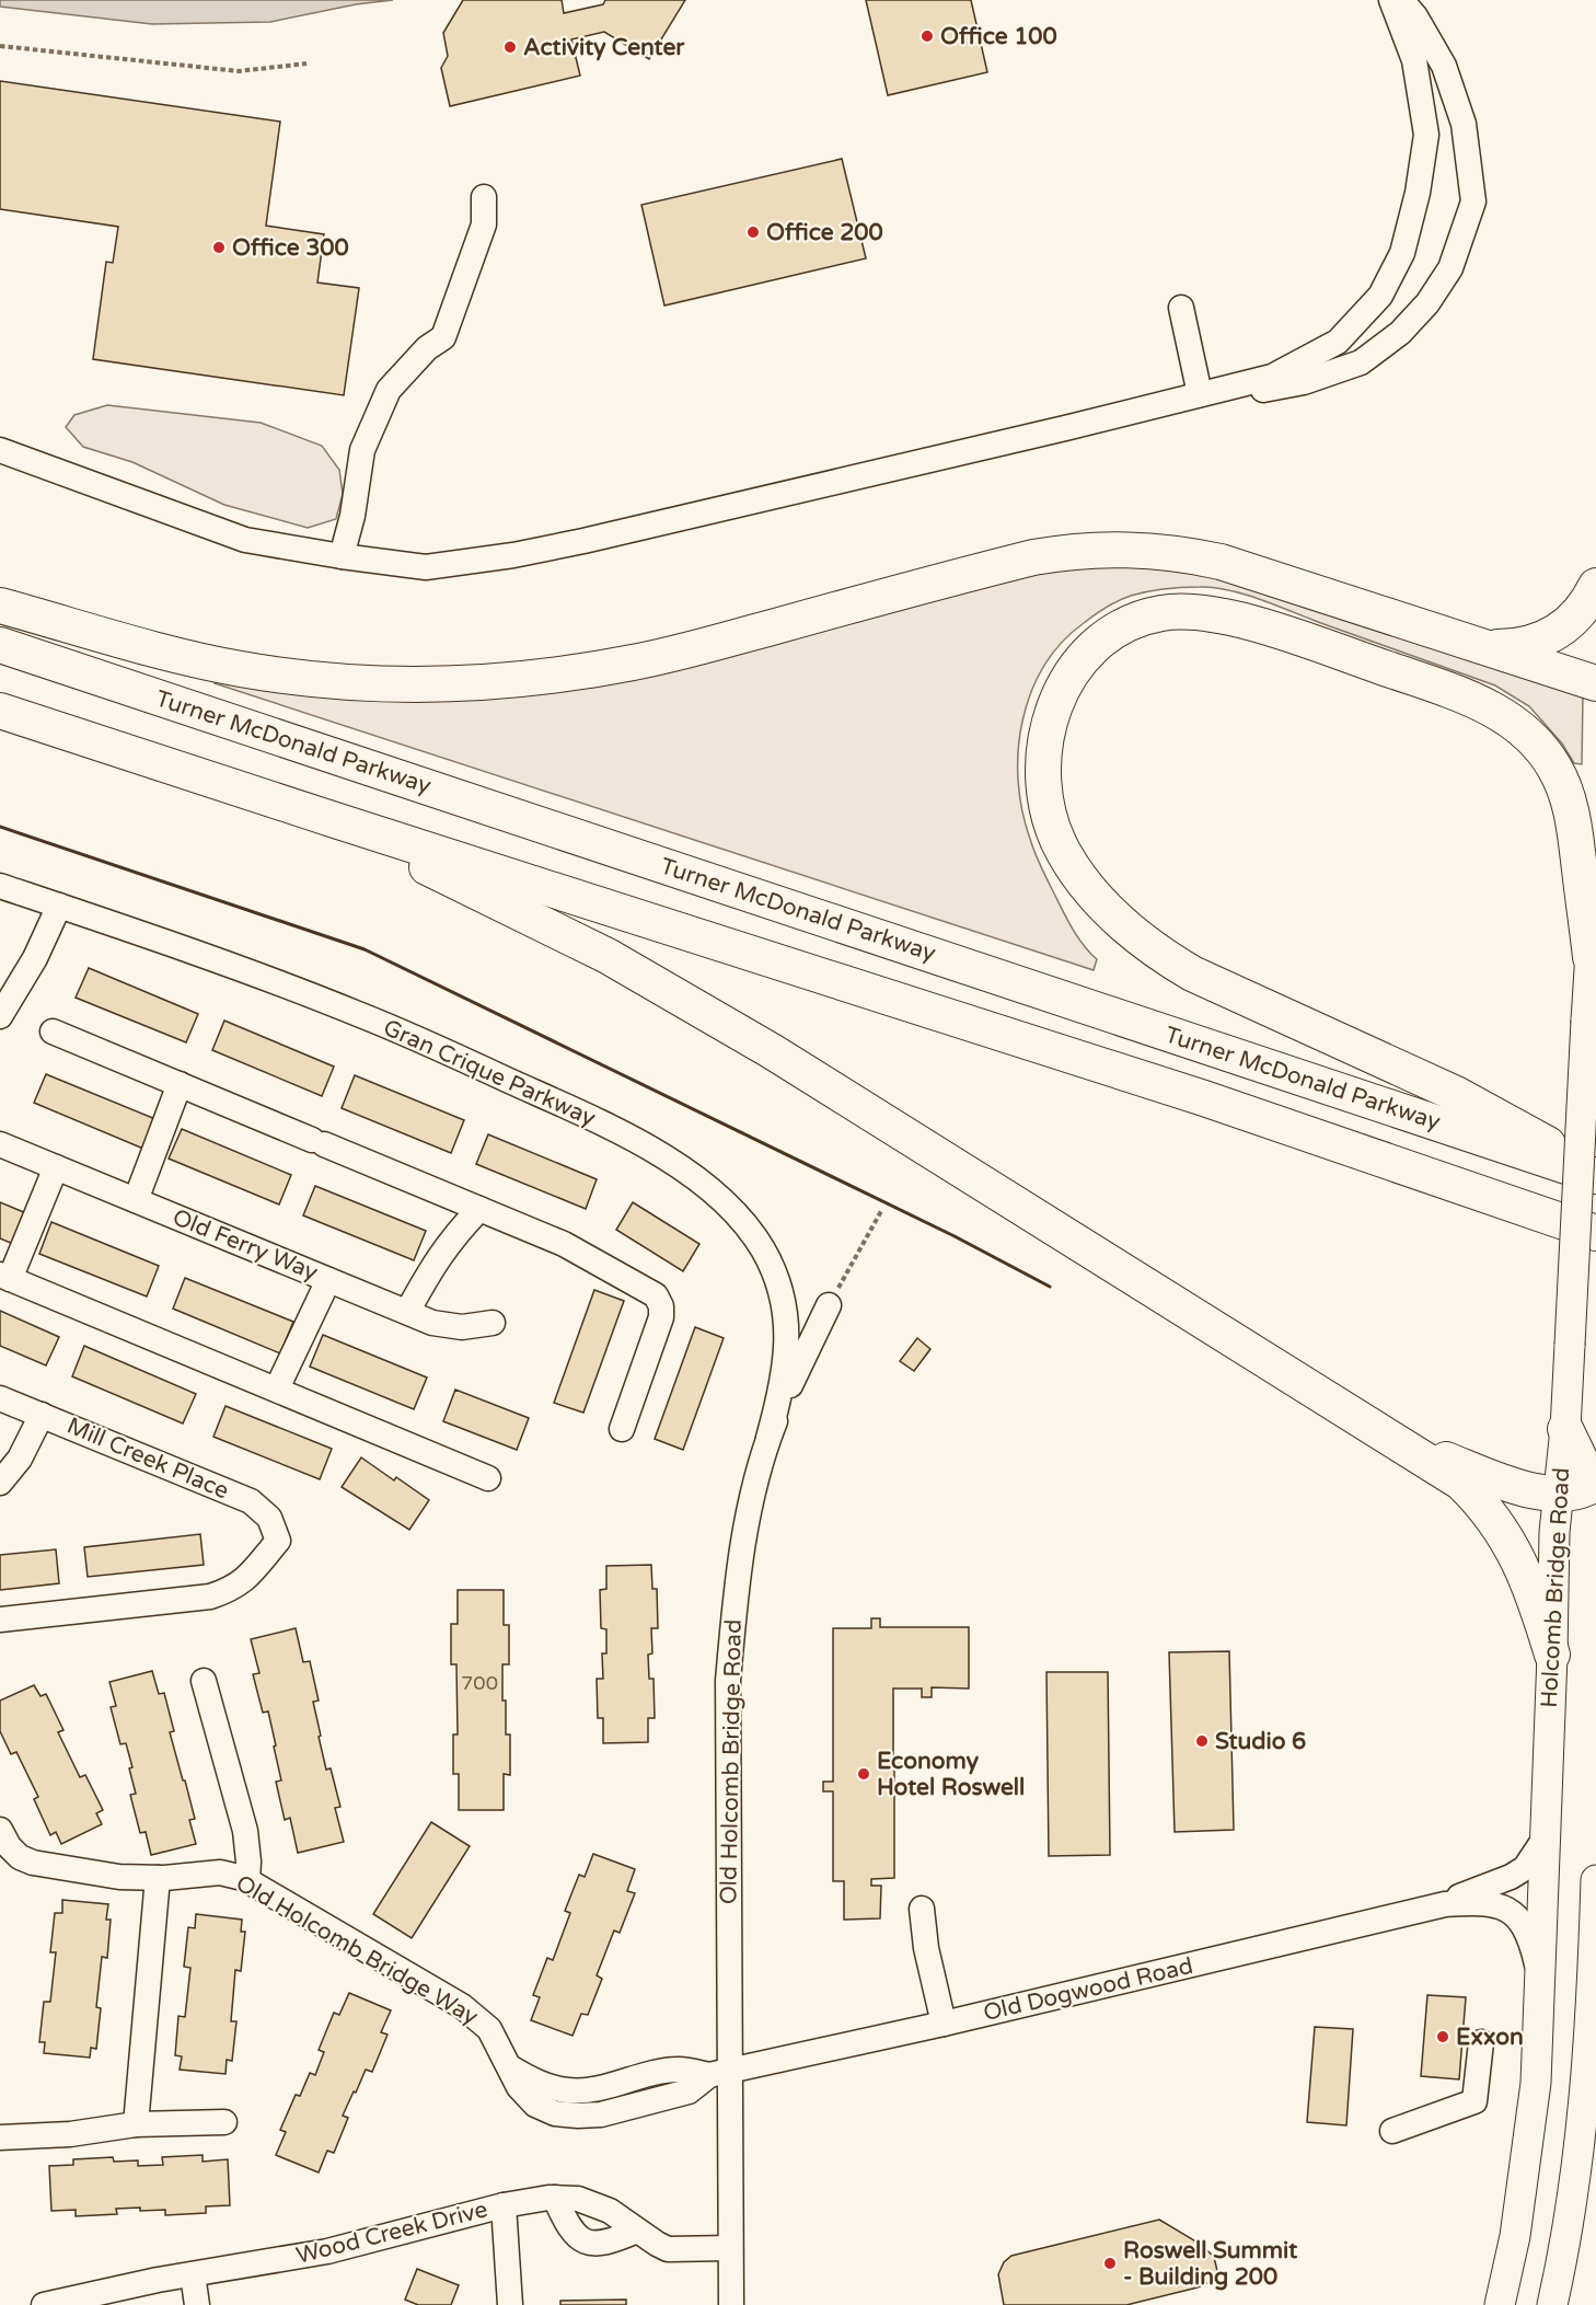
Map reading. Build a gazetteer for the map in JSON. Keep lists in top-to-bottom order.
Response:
{
  "streets": {
    "highway": ["Turner McDonald Parkway"],
    "main road": ["Holcomb Bridge Road"],
    "street": [
      "Gran Crique Parkway",
      "Old Ferry Way",
      "Mill Creek Place",
      "Old Holcomb Bridge Road",
      "Old Holcomb Bridge Way",
      "Old Dogwood Road",
      "Wood Creek Drive"
    ]
  },
  "crossings": [
    ["Gran Crique Parkway", "Old Holcomb Bridge Road"],
    ["Holcomb Bridge Road", "Old Dogwood Road"],
    ["Old Holcomb Bridge Road", "Old Holcomb Bridge Way"],
    ["Old Holcomb Bridge Road", "Old Dogwood Road"],
    ["Old Holcomb Bridge Road", "Wood Creek Drive"],
    ["Old Holcomb Bridge Way", "Old Dogwood Road"]
  ],
  "places": [
    "Office 100",
    "Activity Center",
    "Office 200",
    "Office 300",
    "Studio 6",
    "Economy Hotel Roswell",
    "Exxon",
    "Roswell Summit - Building 200"
  ],
  "house_numbers": ["700"]
}
